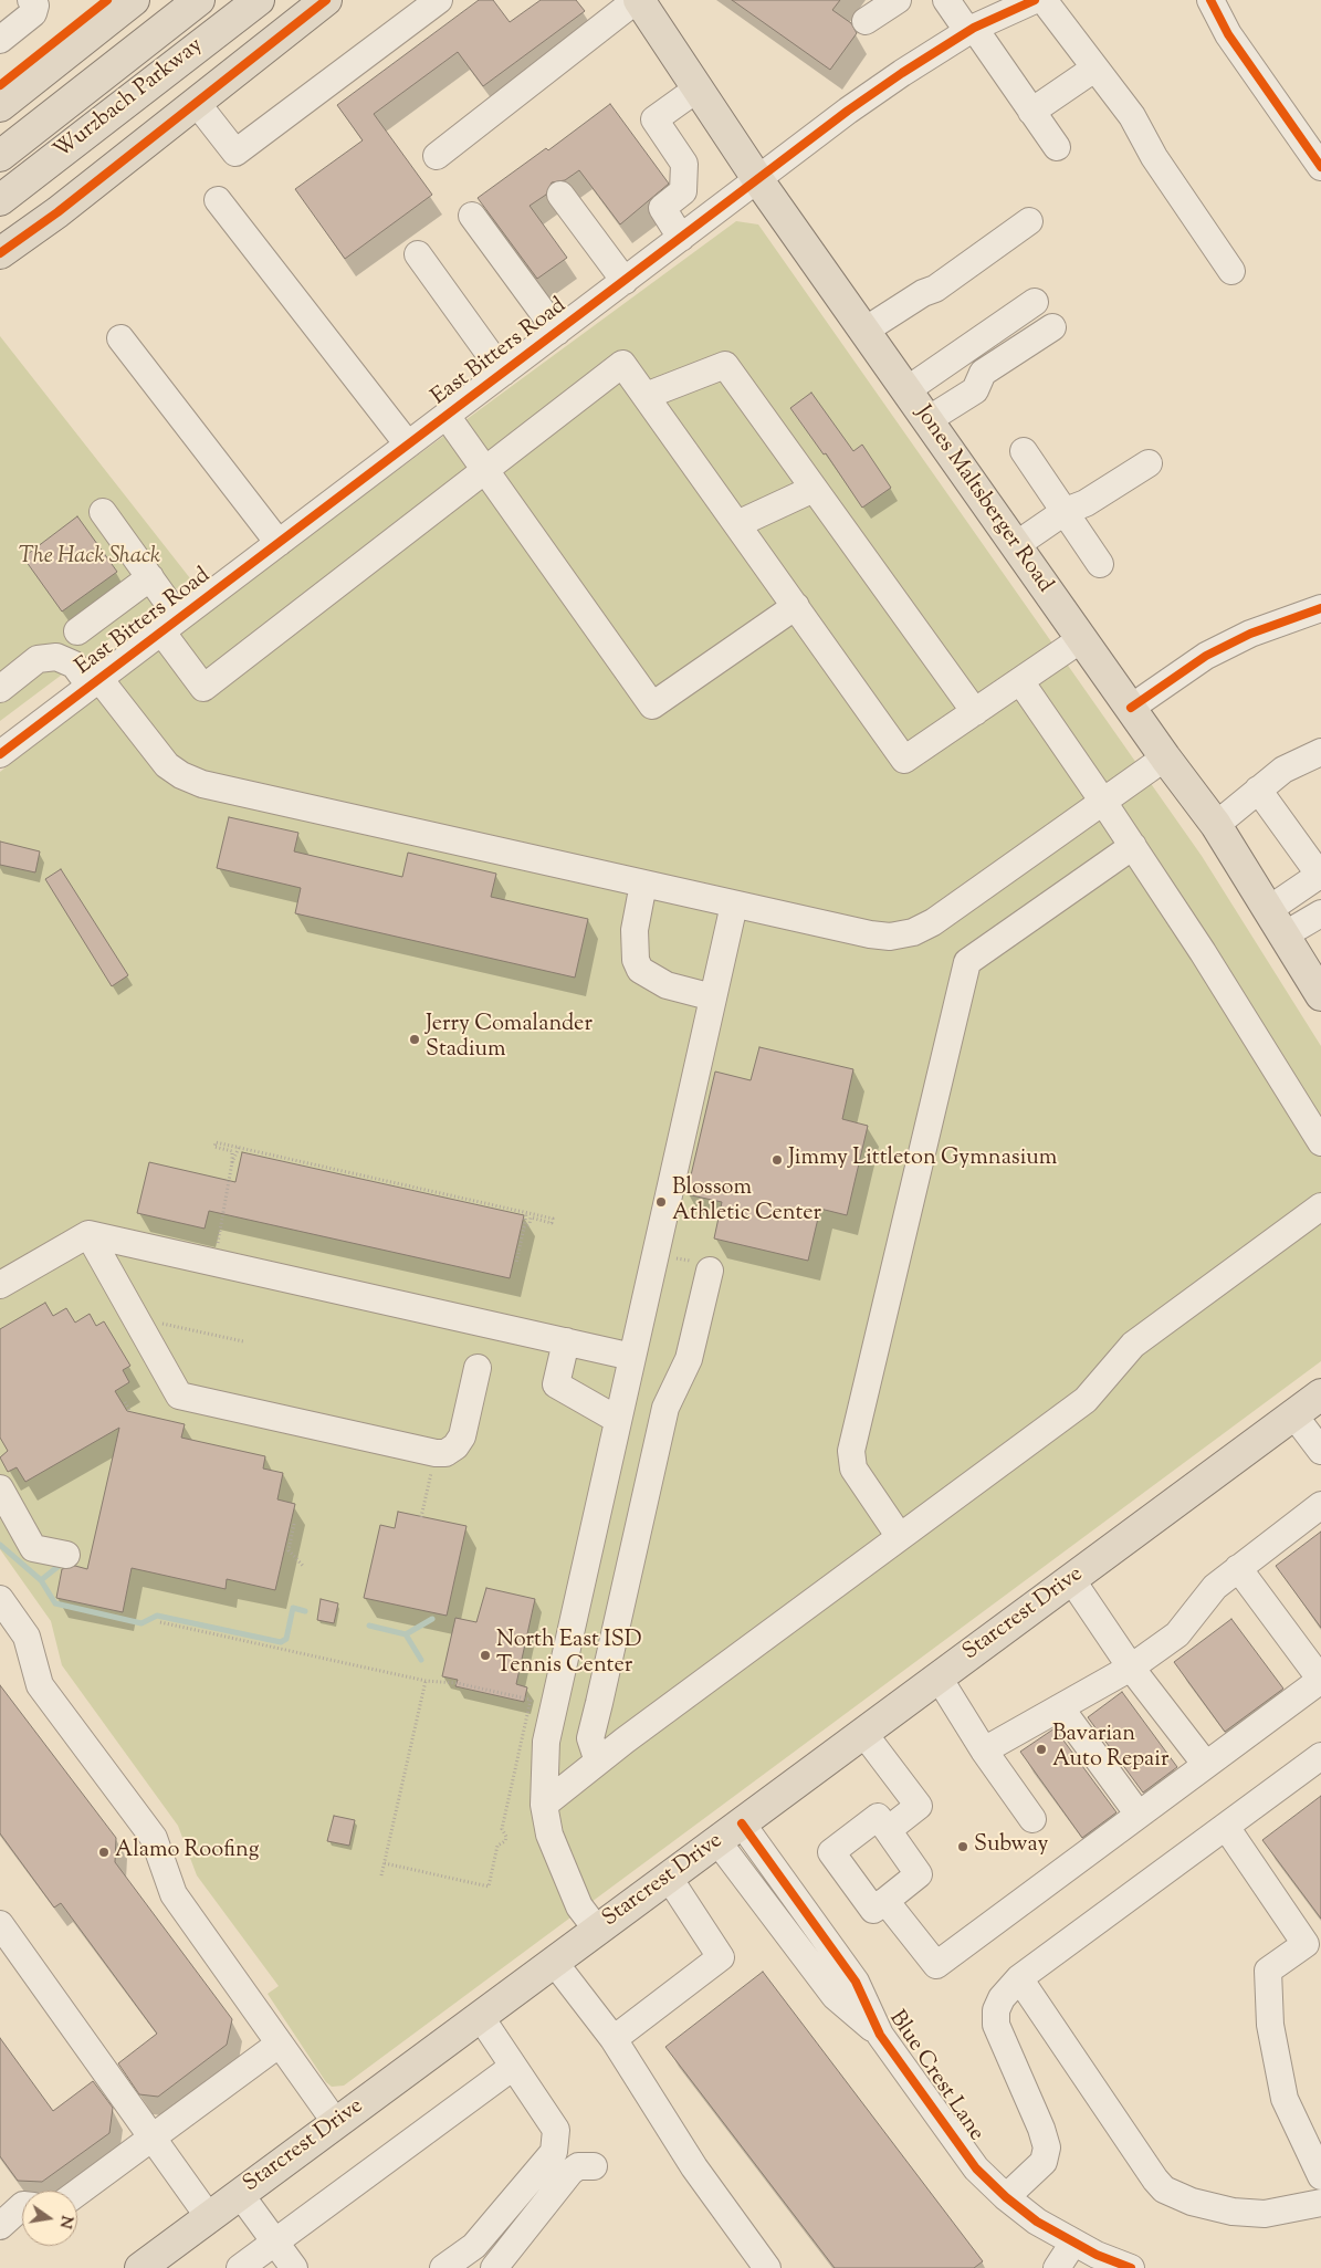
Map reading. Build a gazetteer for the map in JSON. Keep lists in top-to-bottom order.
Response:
{
  "streets": {
    "main road": ["Wurzbach Parkway", "Jones Maltsberger Road", "Starcrest Drive"],
    "street": ["East Bitters Road", "Blue Crest Lane"]
  },
  "crossings": [
    ["East Bitters Road", "Jones Maltsberger Road"],
    ["Starcrest Drive", "Blue Crest Lane"]
  ],
  "parks": ["The Hack Shack"],
  "places": [
    "Jerry Comalander Stadium",
    "Jimmy Littleton Gymnasium",
    "Blossom Athletic Center",
    "North East ISD Tennis Center",
    "Bavarian Auto Repair",
    "Subway",
    "Alamo Roofing"
  ],
  "north": "right"
}
